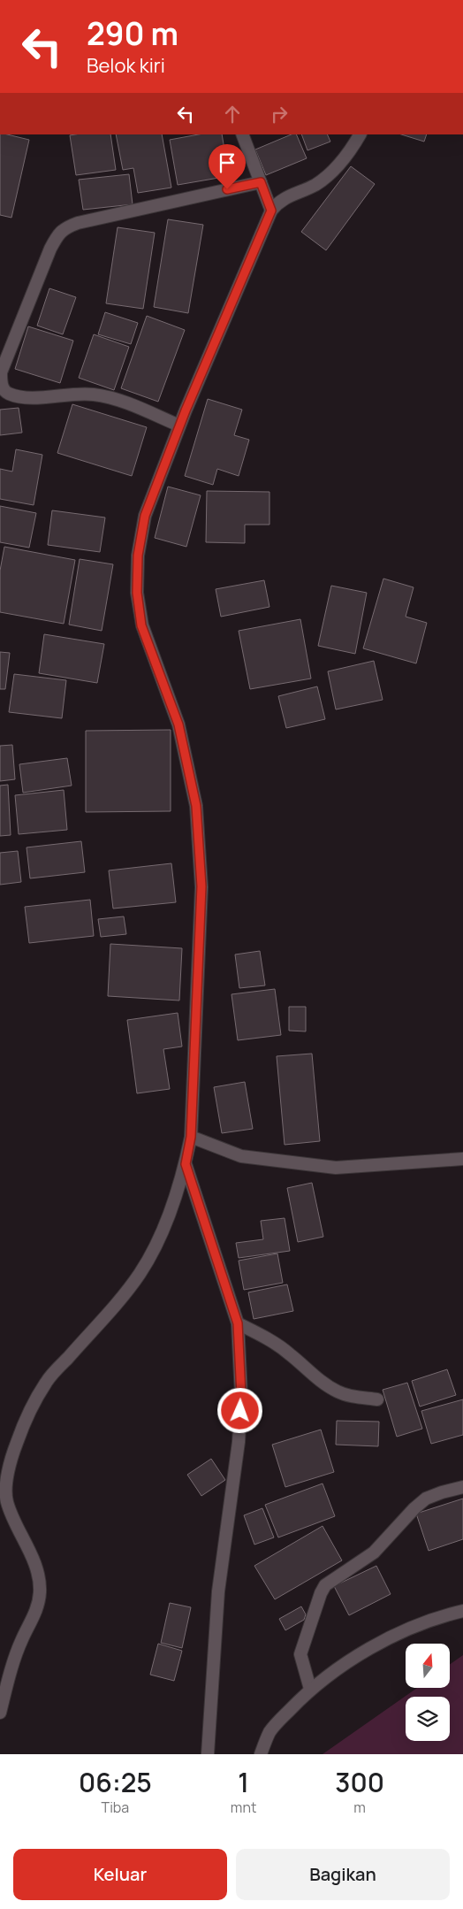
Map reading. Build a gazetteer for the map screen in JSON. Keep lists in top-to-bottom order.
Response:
{
  "north": "top",
  "page": {
    "turn": ["290 m", "Belok kiri"],
    "eta": [
      "06:25",
      "Tiba",
      "1",
      "mnt",
      "300",
      "m"
    ],
    "buttons": ["Keluar", "Bagikan"]
  }
}
